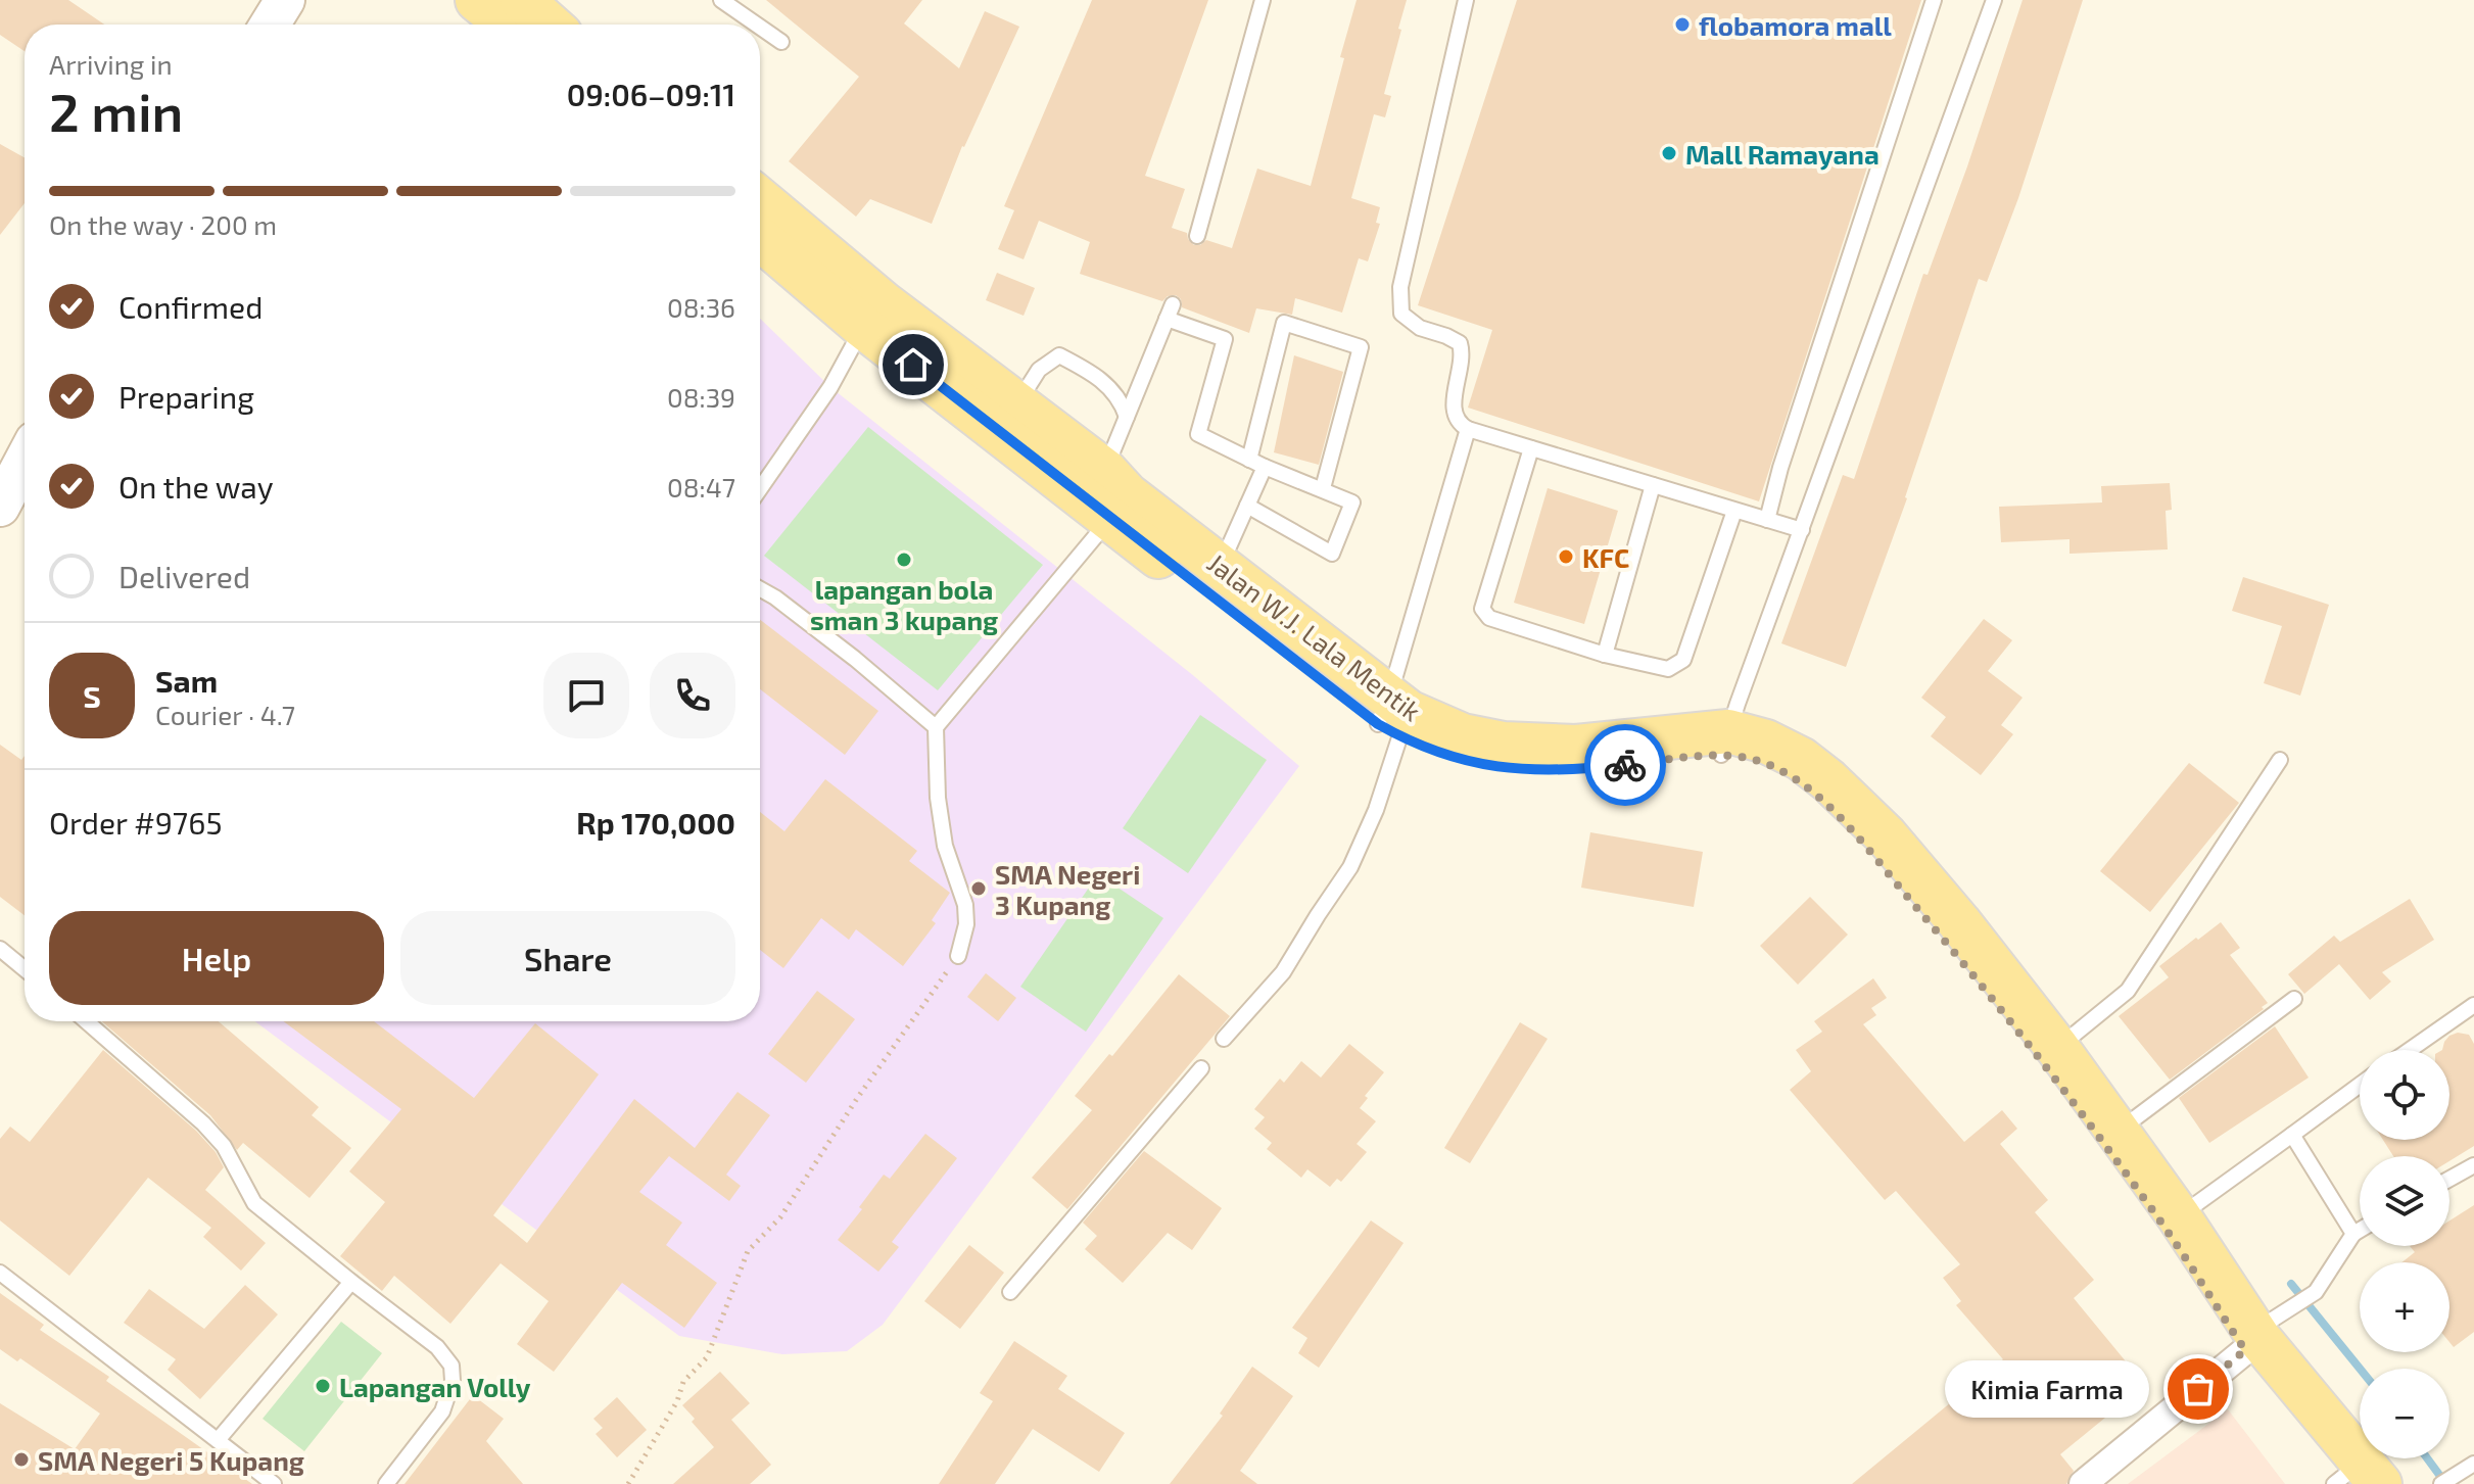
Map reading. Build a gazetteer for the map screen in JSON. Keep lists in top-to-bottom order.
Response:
{
  "streets": {
    "main road": ["Jalan W.J. Lala Mentik"]
  },
  "places": [
    "flobamora mall",
    "Mall Ramayana",
    "KFC",
    "lapangan bola sman 3 kupang",
    "SMA Negeri 3 Kupang",
    "Lapangan Volly",
    "Kimia Farma",
    "SMA Negeri 5 Kupang"
  ],
  "page": {
    "heading": ["2 min", "Arriving in", "09:06–09:11"],
    "panel": [
      "Sam",
      "Courier · 4.7",
      "Order #9765",
      "Rp 170,000"
    ],
    "bar": "On the way · 200 m",
    "list": [
      ["Confirmed", "08:36"],
      ["Preparing", "08:39"],
      ["On the way", "08:47"],
      "Delivered"
    ],
    "round": "S",
    "buttons": ["Help", "Share"],
    "map_buttons": ["+", "−"],
    "bubble": "Kimia Farma"
  }
}
